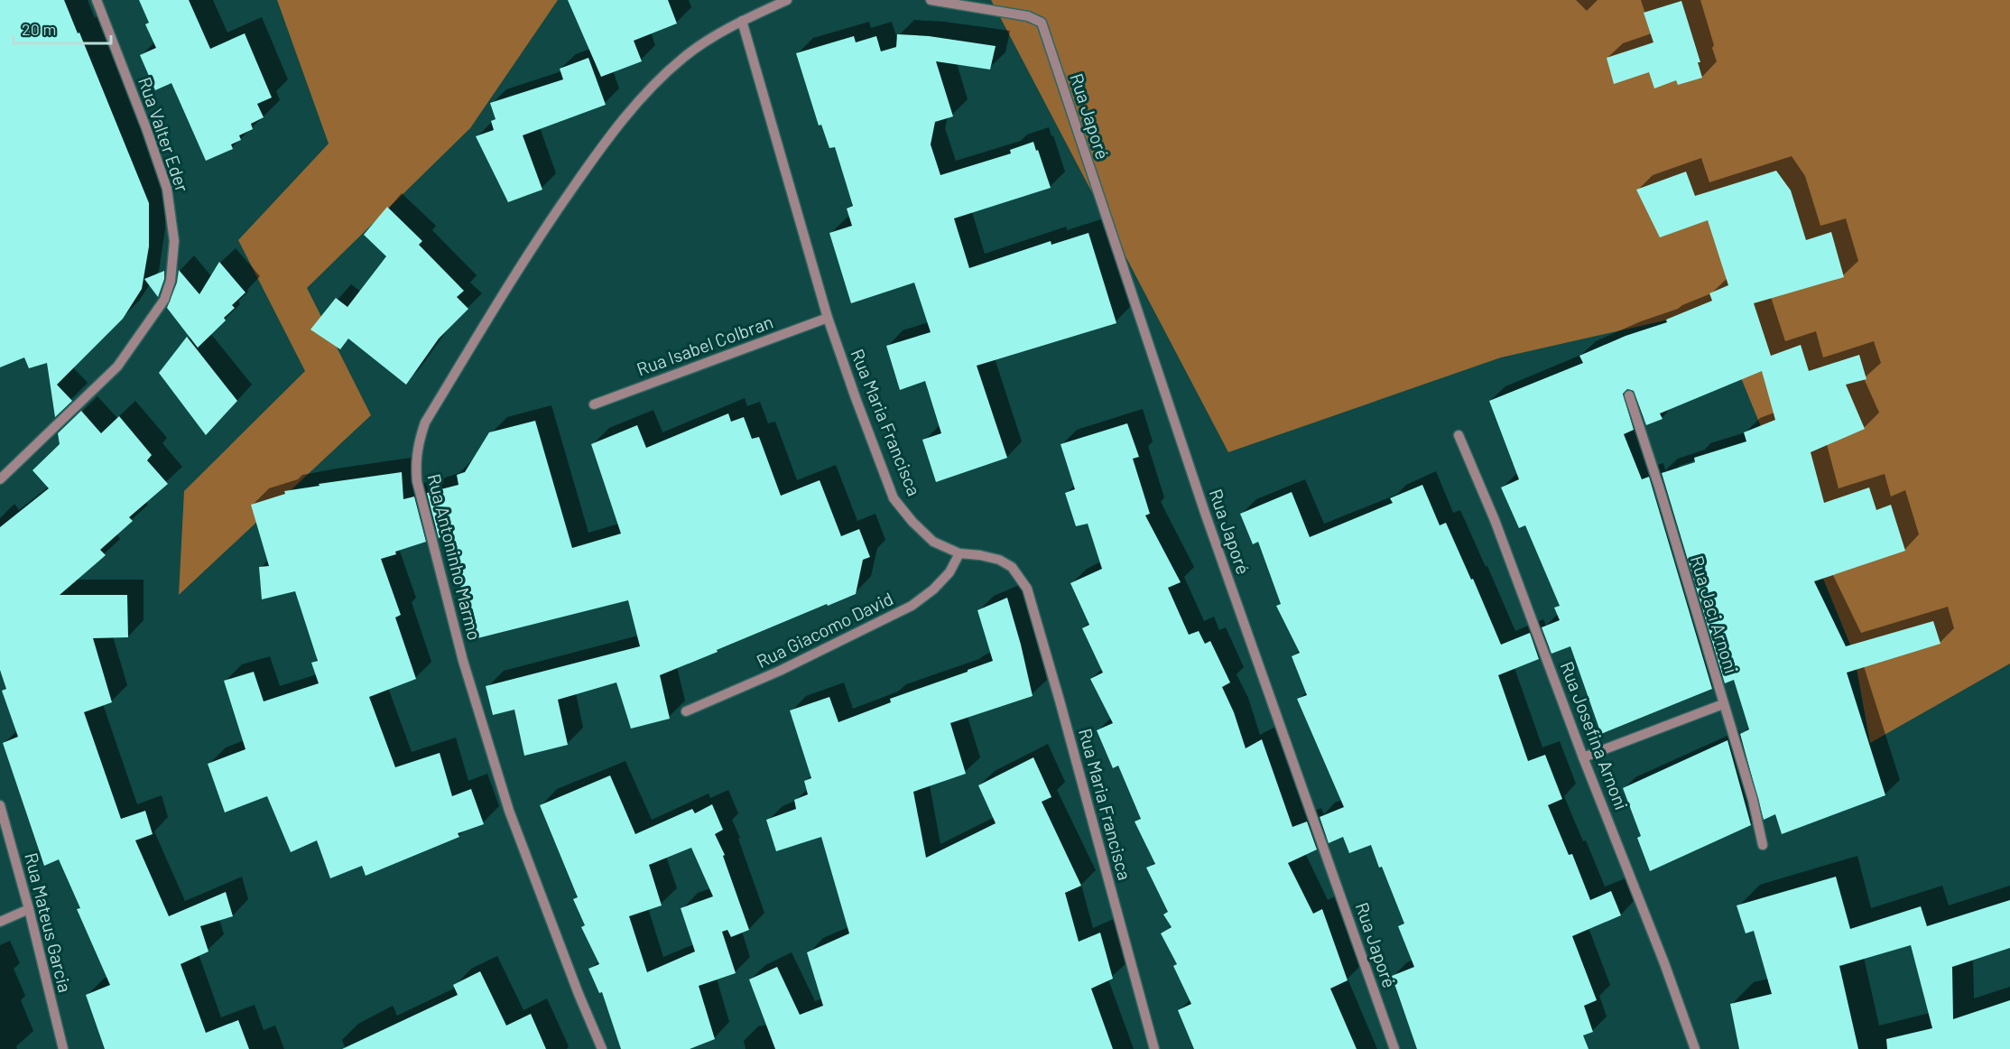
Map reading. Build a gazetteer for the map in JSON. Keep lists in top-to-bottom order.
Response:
{
  "streets": {
    "street": [
      "Rua Japoré",
      "Rua Valter Eder",
      "Rua Isabel Colbran",
      "Rua Maria Francisca",
      "Rua Antoninho Marmo",
      "Rua Jaci Arnoni",
      "Rua Giacomo David",
      "Rua Josefina Arnoni",
      "Rua Mateus Garcia"
    ]
  },
  "crossings": [
    ["Rua Isabel Colbran", "Rua Maria Francisca"],
    ["Rua Maria Francisca", "Rua Antoninho Marmo"],
    ["Rua Maria Francisca", "Rua Giacomo David"]
  ],
  "scale_bar": "20 m"
}
